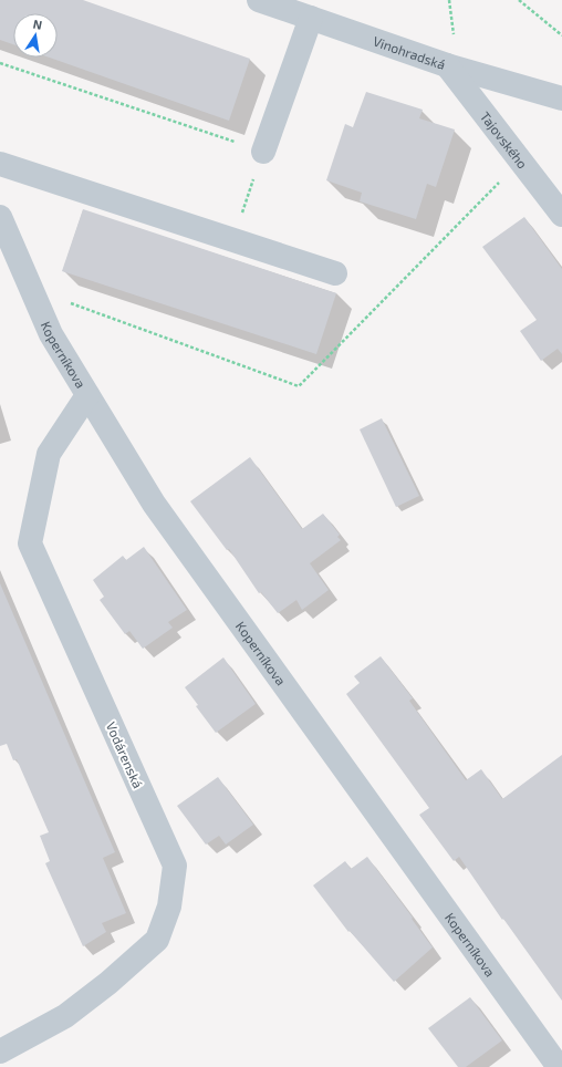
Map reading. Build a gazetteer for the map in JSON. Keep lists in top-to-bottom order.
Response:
{
  "streets": {
    "street": [
      "Vinohradská",
      "Tajovského",
      "Koperníkova",
      "Vodárenská"
    ]
  },
  "crossings": [
    ["Vinohradská", "Tajovského"],
    ["Koperníkova", "Vodárenská"]
  ],
  "north": "top"
}
